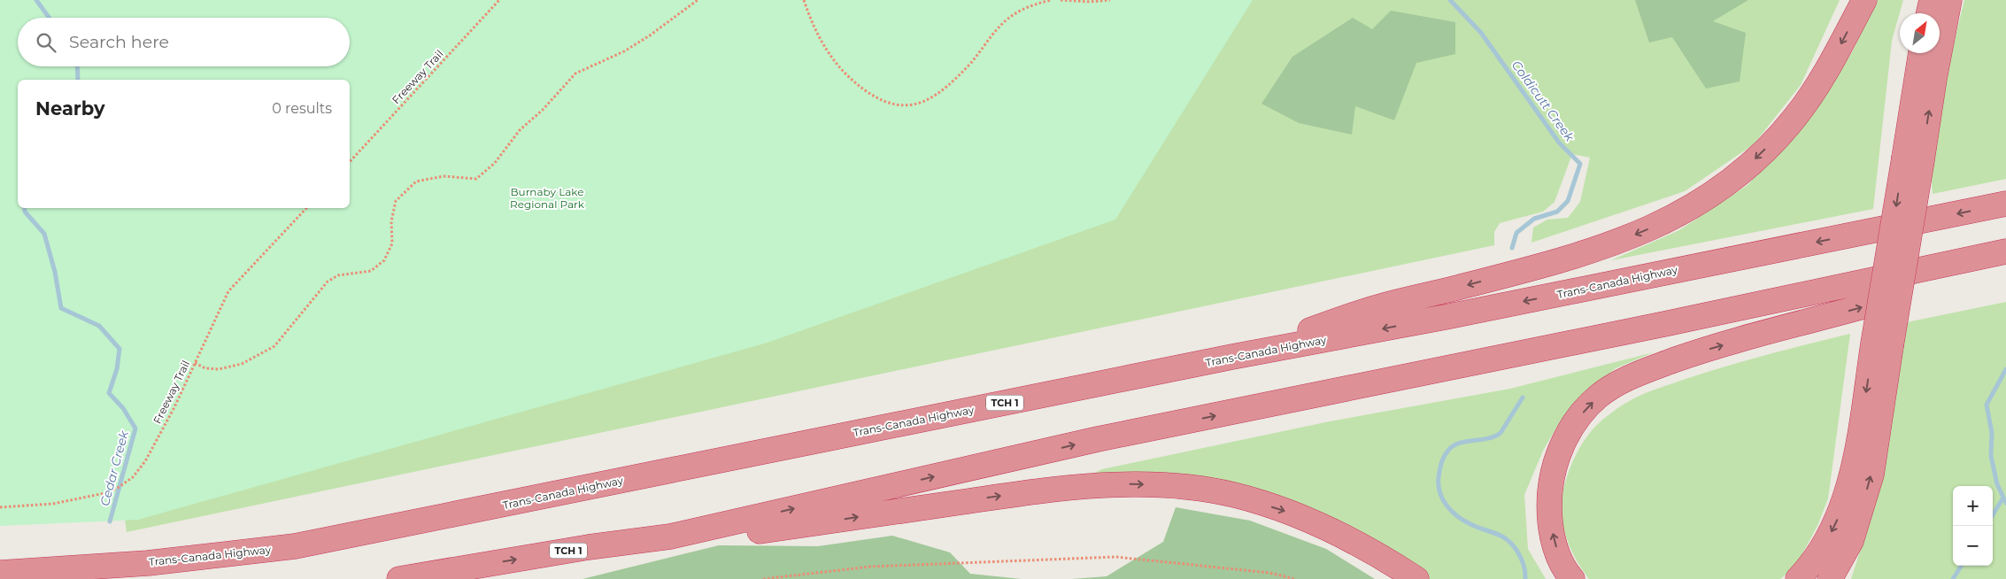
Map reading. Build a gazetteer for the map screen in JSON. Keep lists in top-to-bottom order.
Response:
{
  "streets": {
    "highway": ["Trans-Canada Highway", "TCH 1"],
    "path": ["Freeway Trail"]
  },
  "water": ["Coldicutt Creek", "Cedar Creek"],
  "parks": ["Burnaby Lake Regional Park"],
  "north": "top right",
  "page": {
    "search": "Search here",
    "heading": ["Nearby", "0 results"],
    "map_buttons": ["+", "−"]
  }
}
